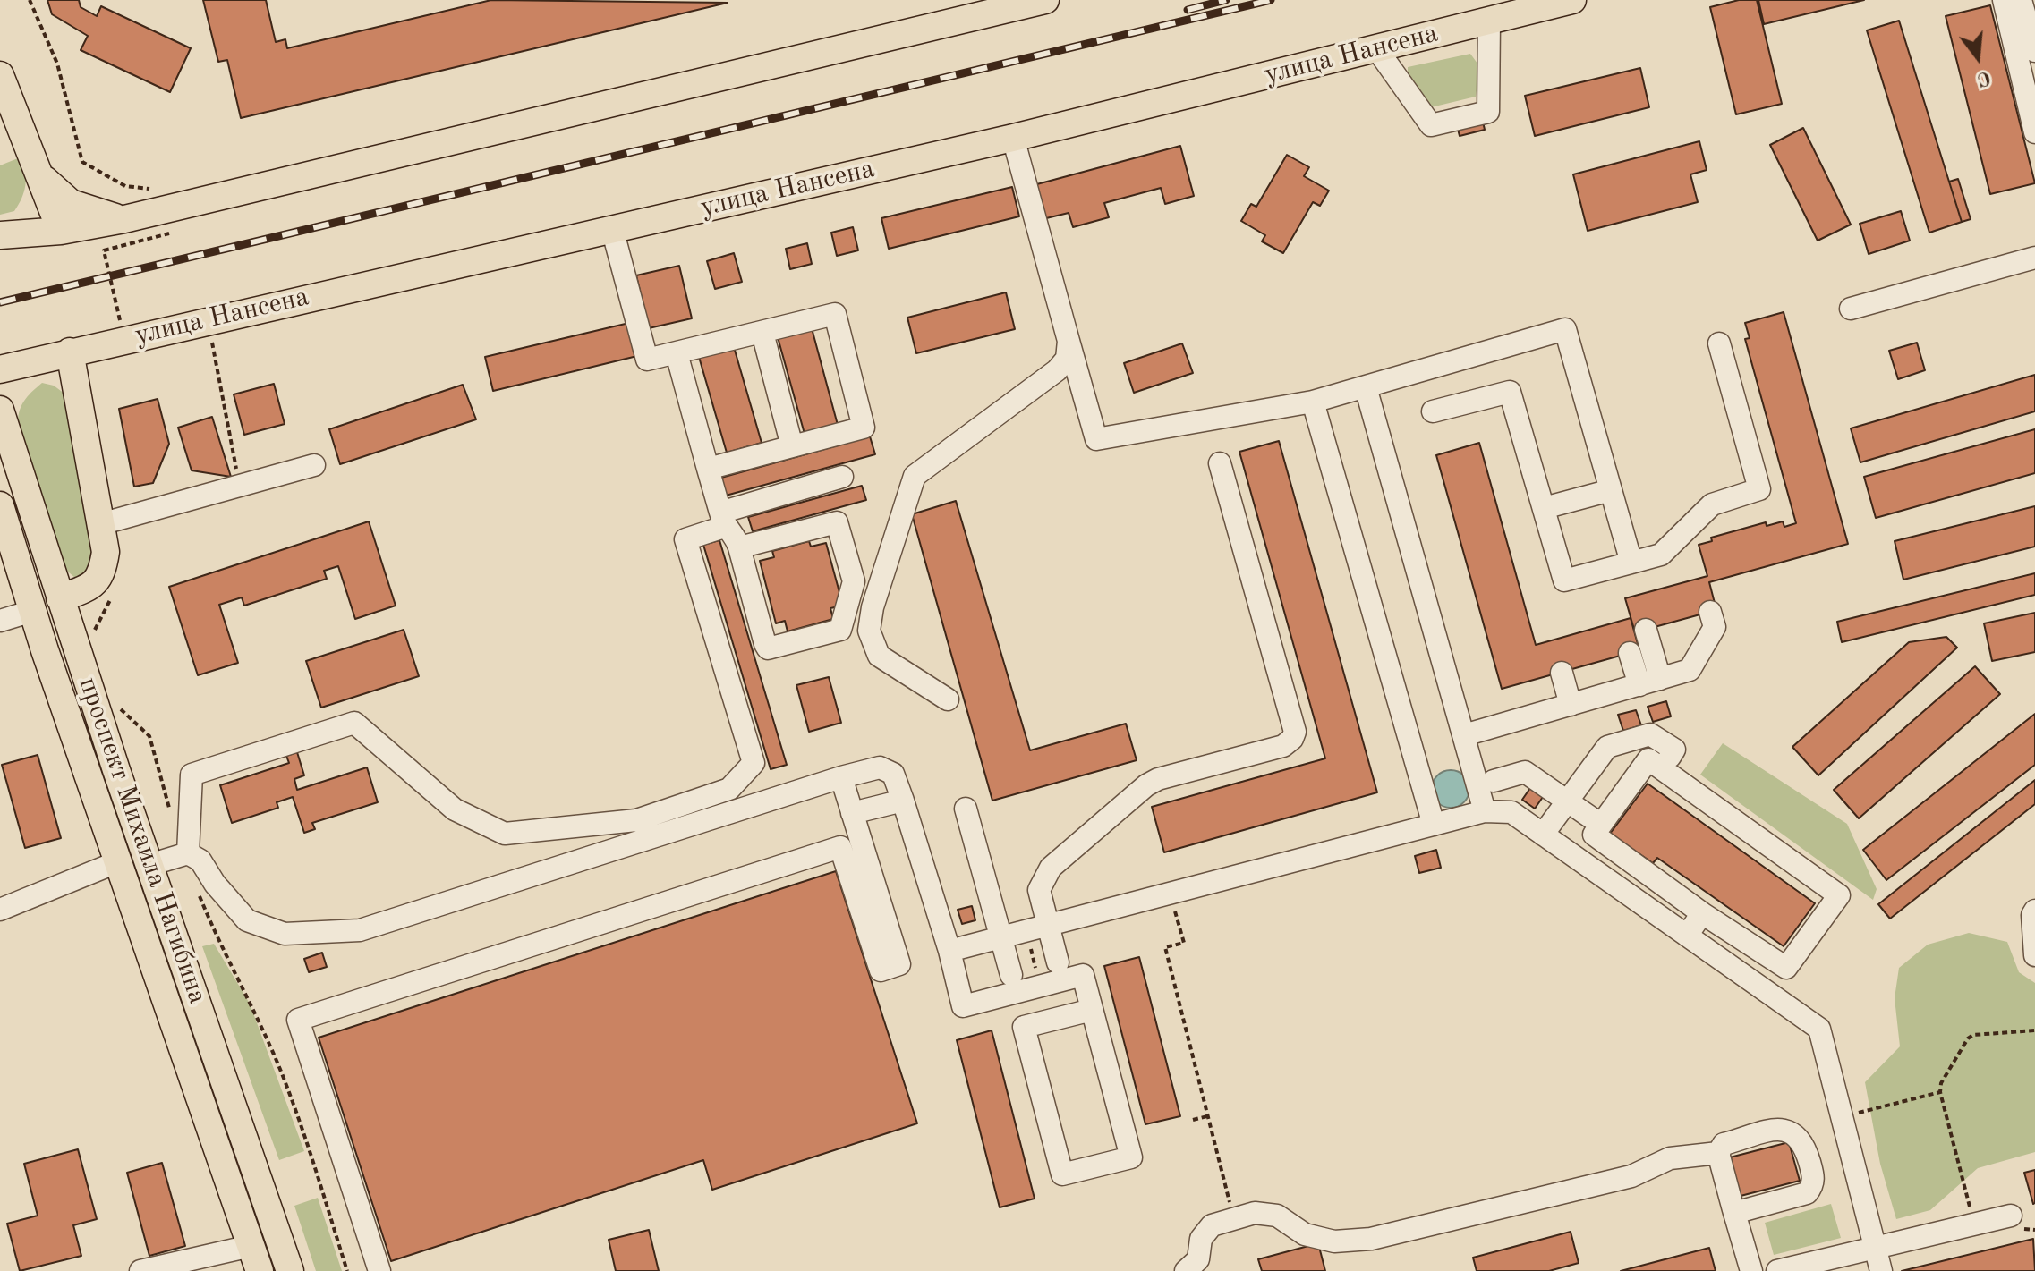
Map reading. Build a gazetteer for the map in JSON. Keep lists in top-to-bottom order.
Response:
{
  "streets": {
    "main road": ["улица Нансена", "проспект Михаила Нагибина"]
  },
  "north": "bottom"
}
